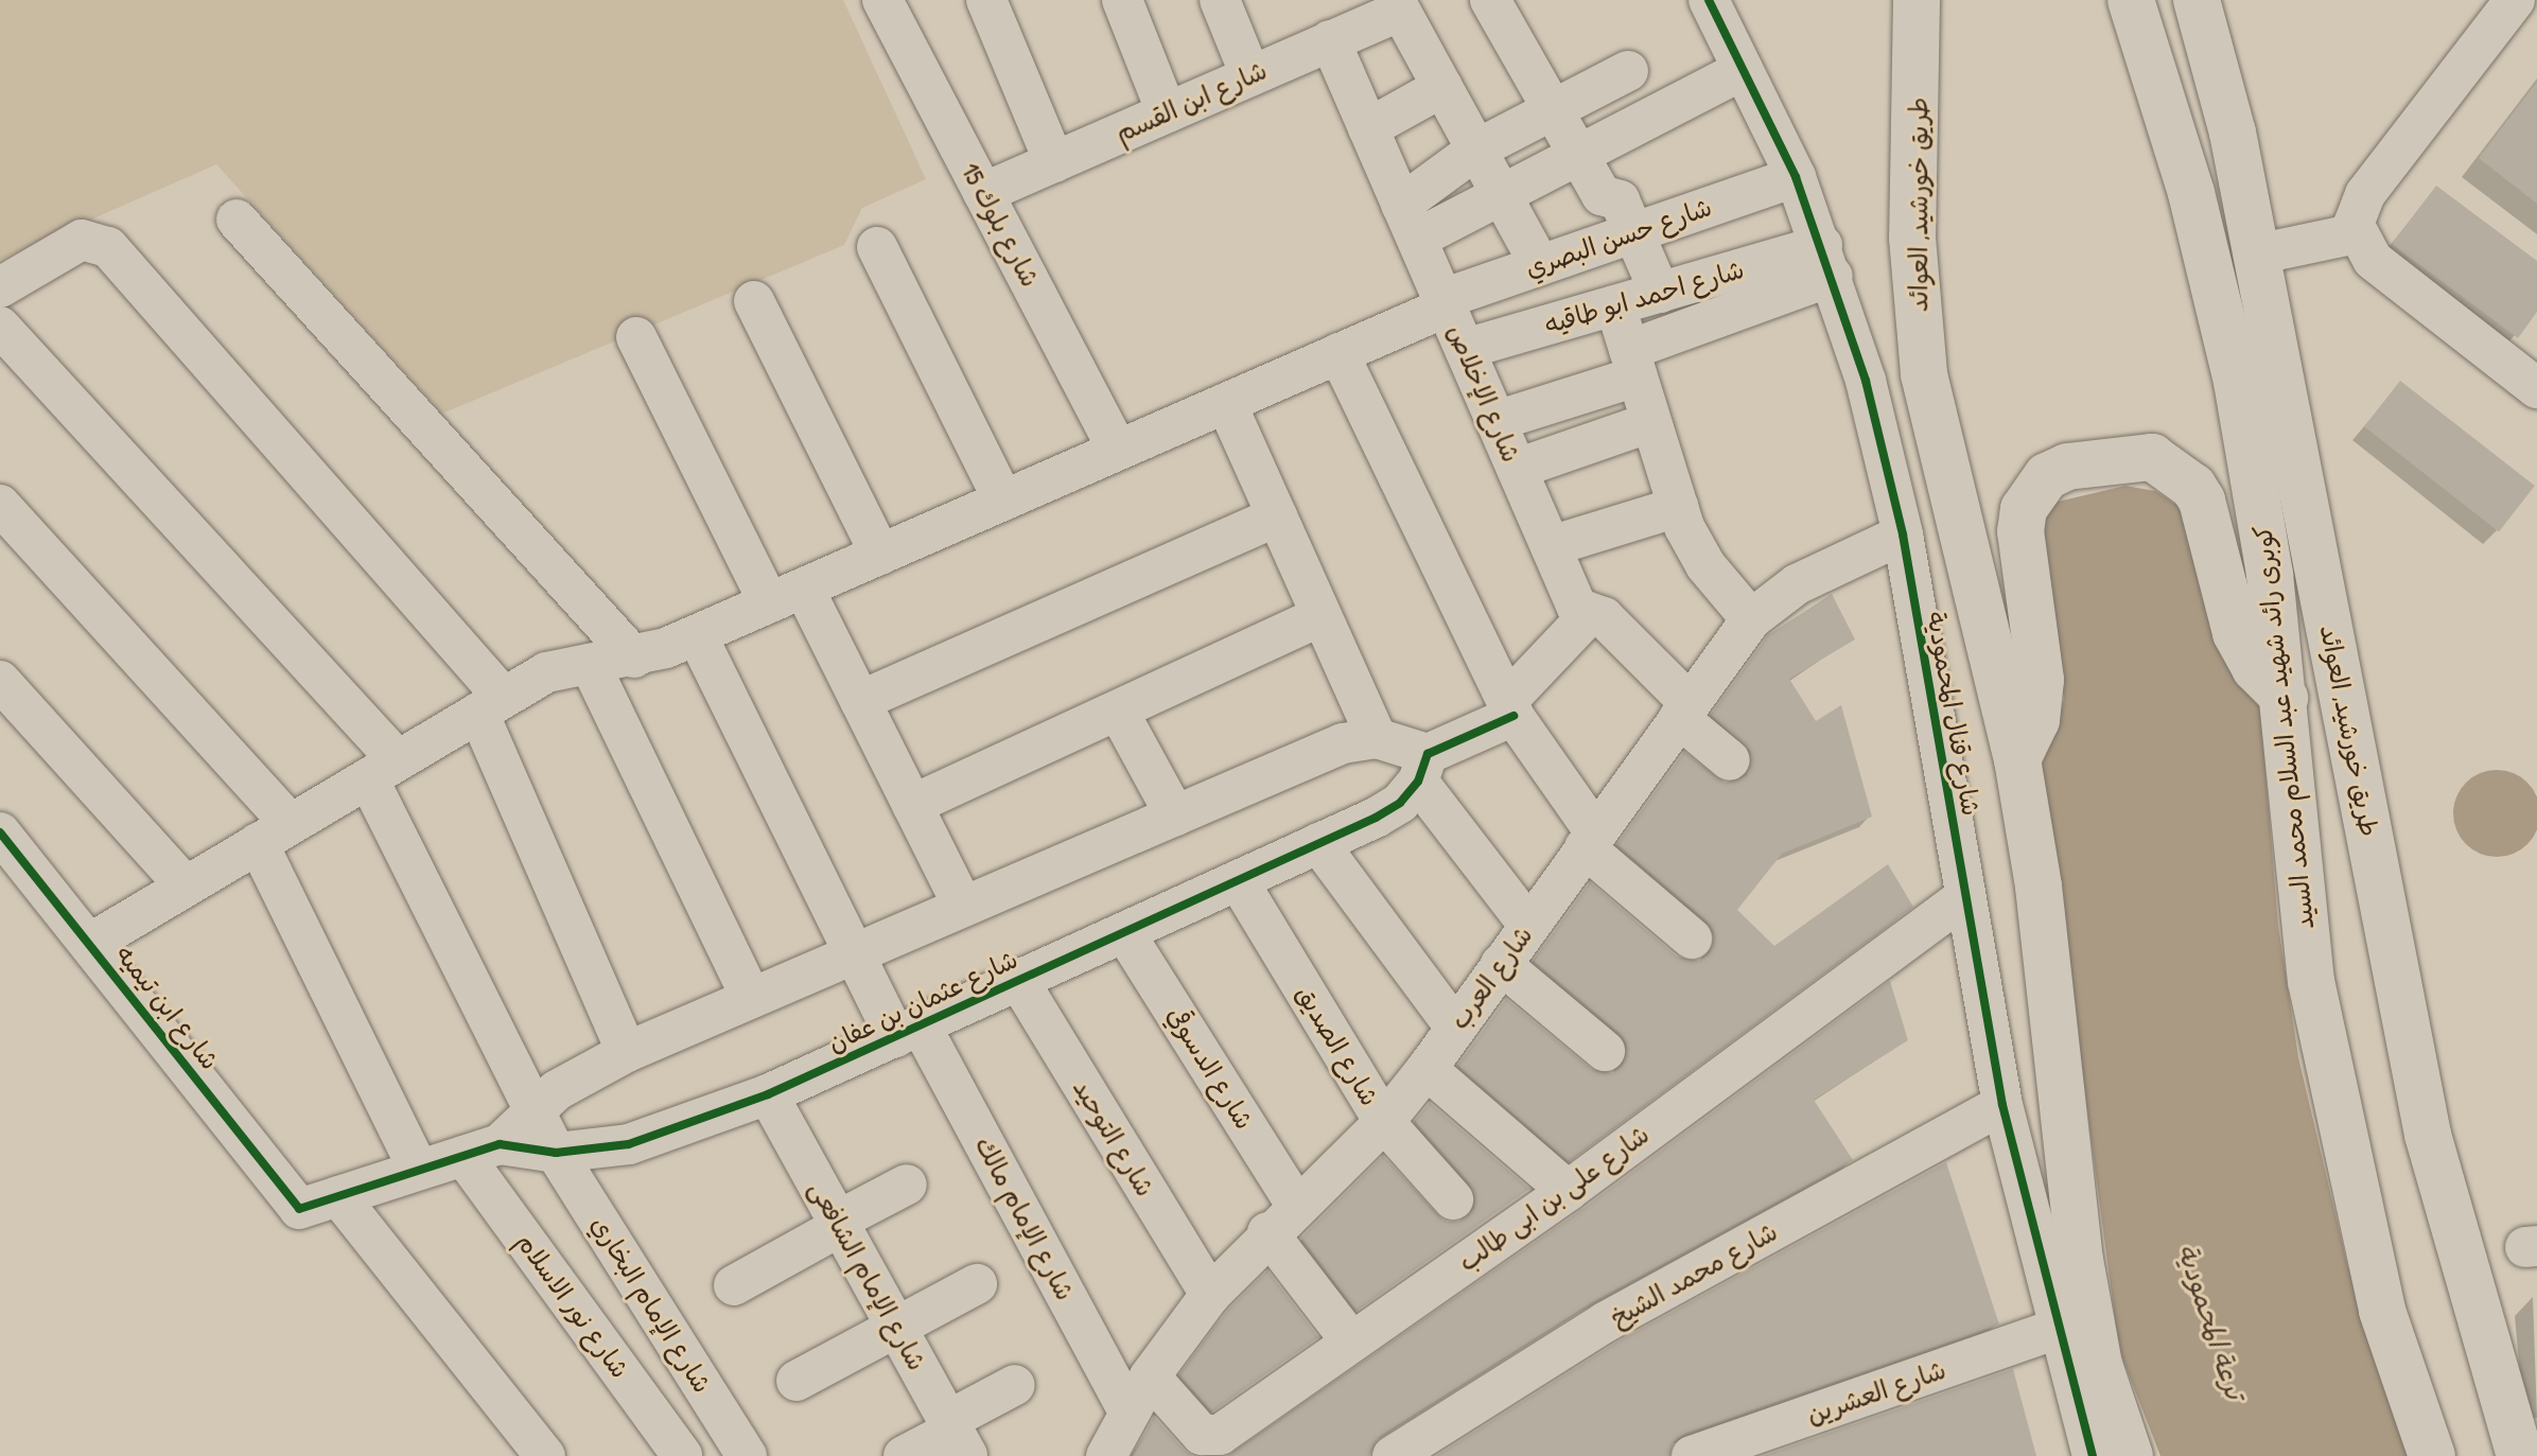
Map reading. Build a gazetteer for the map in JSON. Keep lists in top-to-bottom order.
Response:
{
  "streets": {
    "main road": ["طريق خورشيد, العوائد", "كوبرى رائد شهيد عبد السلام محمد السيد"],
    "street": [
      "شارع ابن القسم",
      "شارع بلوك 15",
      "شارع حسن البصري",
      "شارع احمد ابو طاقيه",
      "شارع الإخلاص",
      "شارع قنال المحمودية",
      "شارع العرب",
      "شارع عثمان بن عفان",
      "شارع ابن تيميه",
      "شارع الصديق",
      "شارع الدسوقي",
      "شارع التوحيد",
      "شارع على بن ابى طالب",
      "شارع الإمام مالك",
      "شارع محمد الشيخ",
      "شارع الإمام الشافعى",
      "شارع الإمام البخاري",
      "شارع نور الاسلام",
      "شارع العشرين"
    ]
  },
  "crossings": [
    ["شارع ابن القسم", "شارع بلوك 15"],
    ["شارع ابن القسم", "شارع الإخلاص"],
    ["شارع بلوك 15", "شارع حسن البصري"],
    ["شارع حسن البصري", "شارع الإخلاص"],
    ["شارع حسن البصري", "شارع قنال المحمودية"],
    ["شارع حسن البصري", "شارع ابن تيميه"],
    ["شارع حسن البصري", "شارع الإمام مالك"],
    ["شارع حسن البصري", "شارع الإمام البخاري"],
    ["شارع احمد ابو طاقيه", "شارع الإخلاص"],
    ["شارع احمد ابو طاقيه", "شارع قنال المحمودية"],
    ["شارع الإخلاص", "شارع العرب"],
    ["شارع قنال المحمودية", "شارع العرب"],
    ["شارع قنال المحمودية", "شارع على بن ابى طالب"],
    ["شارع قنال المحمودية", "شارع محمد الشيخ"],
    ["شارع قنال المحمودية", "شارع العشرين"],
    ["شارع العرب", "شارع الصديق"],
    ["شارع العرب", "شارع الدسوقي"],
    ["شارع العرب", "شارع التوحيد"],
    ["شارع العرب", "شارع على بن ابى طالب"],
    ["شارع العرب", "شارع الإمام مالك"],
    ["شارع عثمان بن عفان", "شارع ابن تيميه"],
    ["شارع عثمان بن عفان", "شارع الصديق"],
    ["شارع عثمان بن عفان", "شارع الدسوقي"],
    ["شارع عثمان بن عفان", "شارع التوحيد"],
    ["شارع عثمان بن عفان", "شارع الإمام مالك"],
    ["شارع عثمان بن عفان", "شارع الإمام الشافعى"],
    ["شارع عثمان بن عفان", "شارع الإمام البخاري"],
    ["شارع عثمان بن عفان", "شارع نور الاسلام"]
  ],
  "water": ["ترعة المحمودية"]
}
